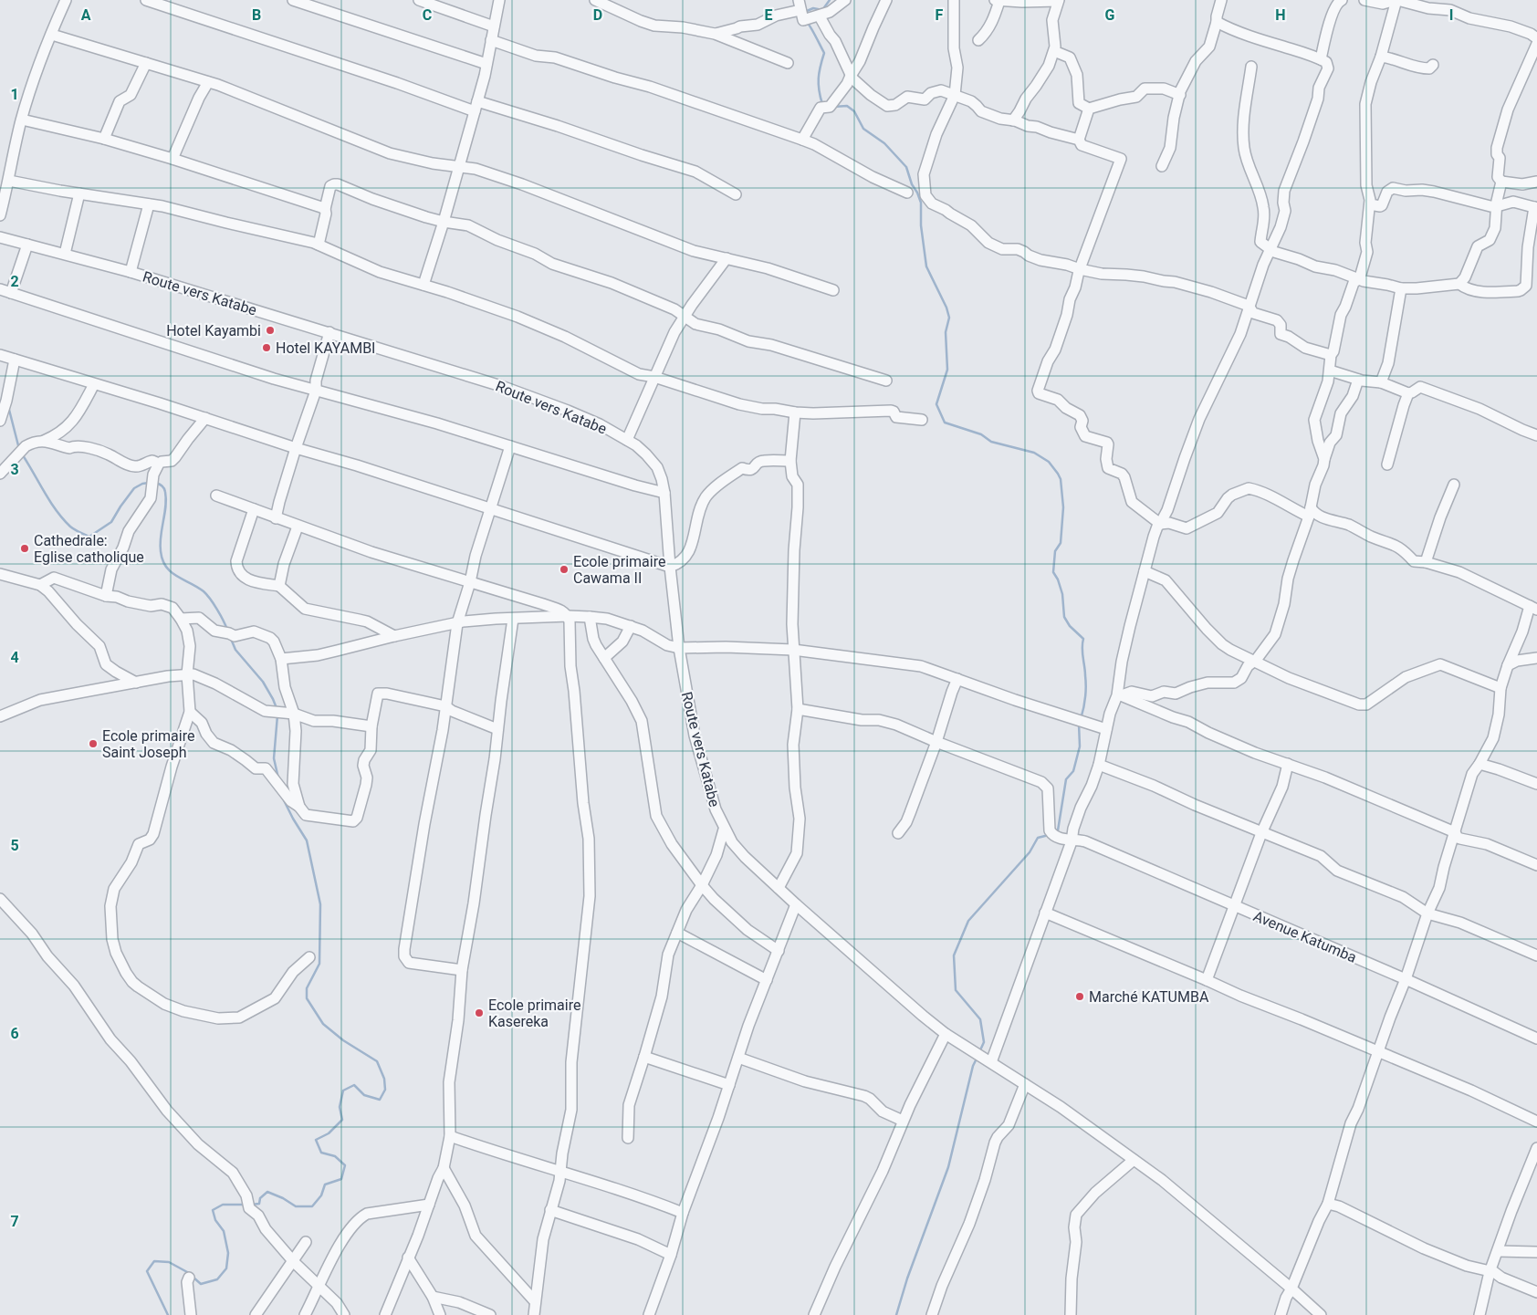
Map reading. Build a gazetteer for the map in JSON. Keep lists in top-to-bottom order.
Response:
{
  "streets": {
    "street": ["Route vers Katabe", "Avenue Katumba"]
  },
  "places": [
    "Hotel Kayambi",
    "Hotel KAYAMBI",
    "Cathedrale: Eglise catholique",
    "Ecole primaire Cawama II",
    "Ecole primaire Saint Joseph",
    "Marché KATUMBA",
    "Ecole primaire Kasereka"
  ],
  "grid": {
    "columns": [
      "A",
      "B",
      "C",
      "D",
      "E",
      "F",
      "G",
      "H",
      "I"
    ],
    "rows": [
      "1",
      "2",
      "3",
      "4",
      "5",
      "6",
      "7"
    ]
  }
}
